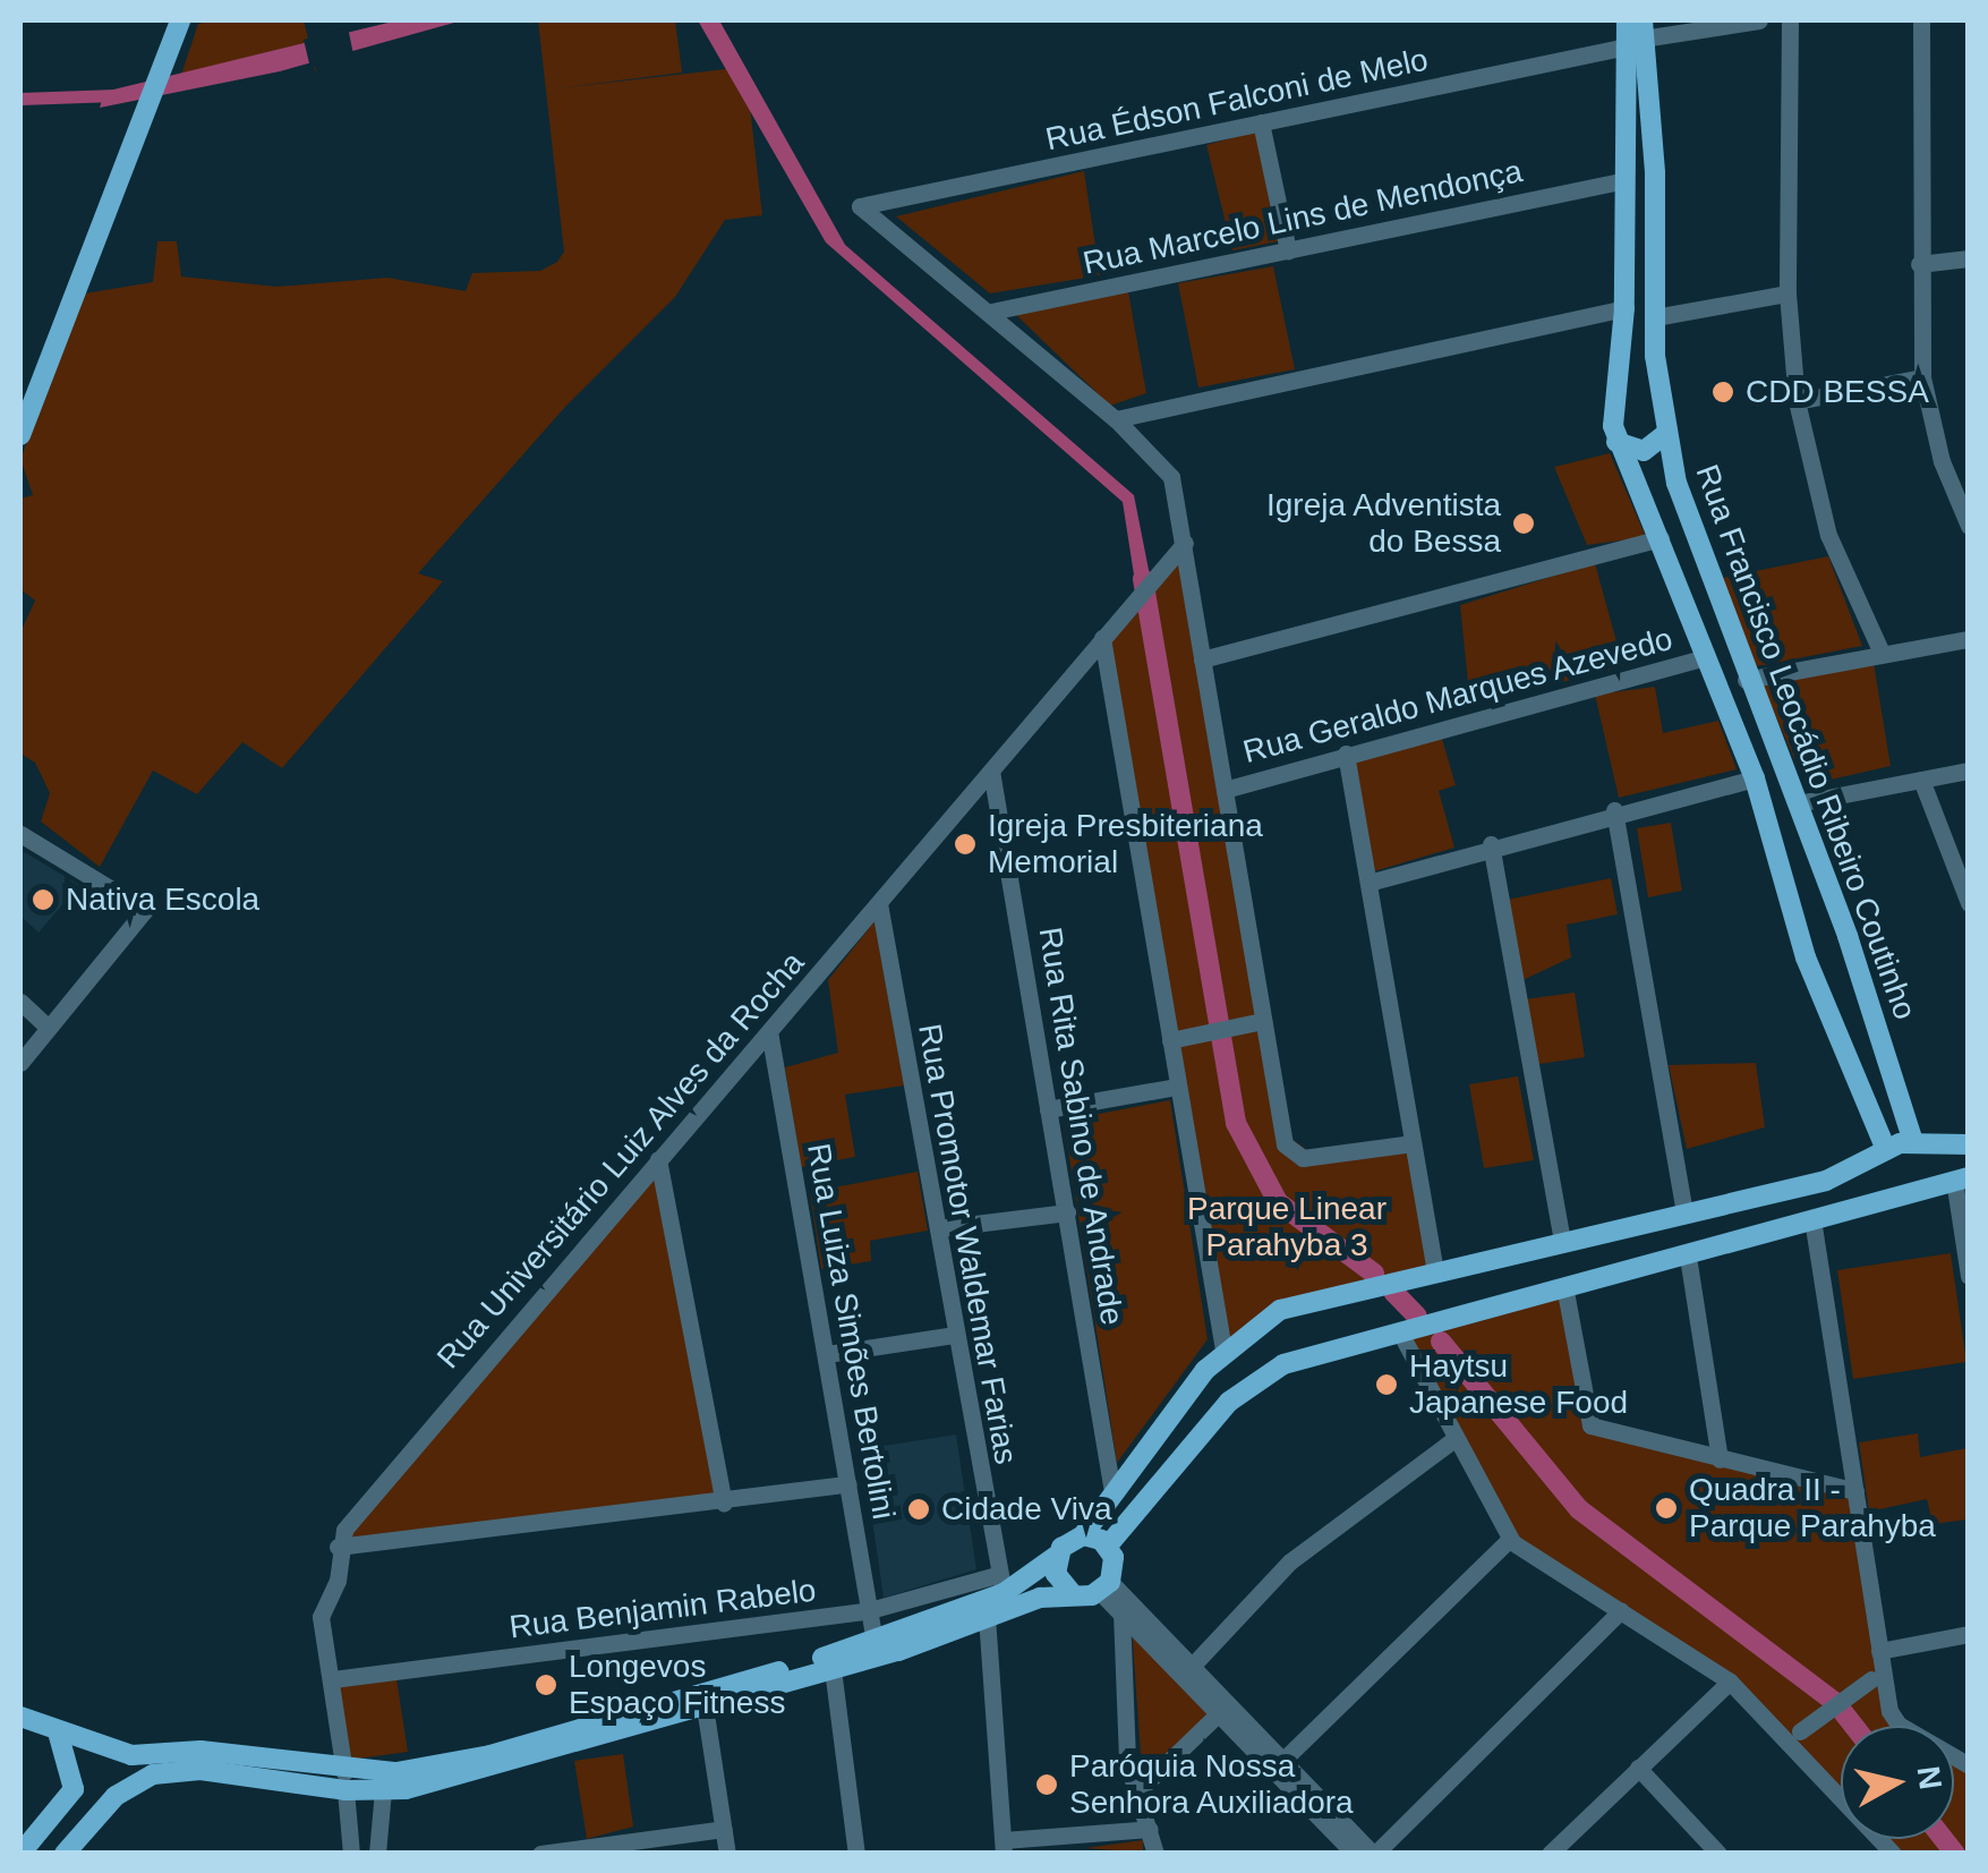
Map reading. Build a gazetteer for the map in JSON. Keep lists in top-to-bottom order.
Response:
{
  "streets": {
    "main road": ["Rua Francisco Leocádio Ribeiro Coutinho"],
    "street": [
      "Rua Édson Falconi de Melo",
      "Rua Marcelo Lins de Mendonça",
      "Rua Geraldo Marques Azevedo",
      "Rua Rita Sabino de Andrade",
      "Rua Universitário Luiz Alves da Rocha",
      "Rua Promotor Waldemar Farias",
      "Rua Luiza Simões Bertolini",
      "Rua Benjamin Rabelo"
    ]
  },
  "crossings": [
    ["Rua Édson Falconi de Melo", "Rua Marcelo Lins de Mendonça"],
    ["Rua Édson Falconi de Melo", "Rua Francisco Leocádio Ribeiro Coutinho"],
    ["Rua Marcelo Lins de Mendonça", "Rua Francisco Leocádio Ribeiro Coutinho"],
    ["Rua Geraldo Marques Azevedo", "Rua Francisco Leocádio Ribeiro Coutinho"],
    ["Rua Rita Sabino de Andrade", "Rua Universitário Luiz Alves da Rocha"],
    ["Rua Universitário Luiz Alves da Rocha", "Rua Promotor Waldemar Farias"],
    ["Rua Universitário Luiz Alves da Rocha", "Rua Luiza Simões Bertolini"],
    ["Rua Promotor Waldemar Farias", "Rua Benjamin Rabelo"],
    ["Rua Luiza Simões Bertolini", "Rua Benjamin Rabelo"]
  ],
  "parks": ["Parque Linear Parahyba 3"],
  "places": [
    "CDD BESSA",
    "Igreja Adventista do Bessa",
    "Igreja Presbiteriana Memorial",
    "Nativa Escola",
    "Haytsu Japanese Food",
    "Quadra II - Parque Parahyba",
    "Cidade Viva",
    "Longevos Espaço Fitness",
    "Paróquia Nossa Senhora Auxiliadora"
  ],
  "north": "right"
}
